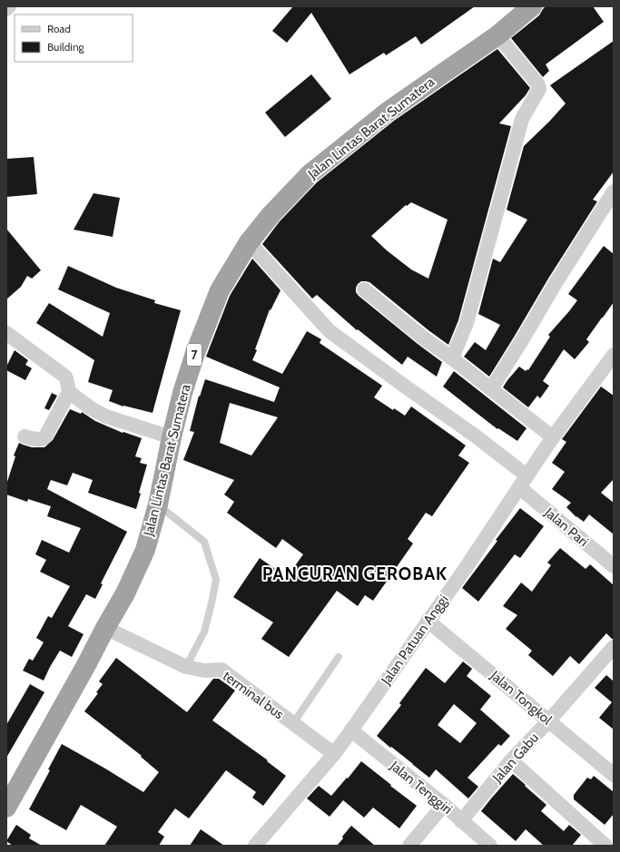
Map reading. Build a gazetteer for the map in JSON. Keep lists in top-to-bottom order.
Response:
{
  "streets": {
    "highway": ["Jalan Lintas Barat Sumatera", "7"],
    "street": [
      "Jalan Pari",
      "Jalan Patuan Anggi",
      "terminal bus",
      "Jalan Tongkol",
      "Jalan Gabu",
      "Jalan Tenggiri"
    ]
  },
  "crossings": [
    ["Jalan Lintas Barat Sumatera", "Jalan Pari"],
    ["Jalan Lintas Barat Sumatera", "terminal bus"],
    ["Jalan Pari", "Jalan Patuan Anggi"],
    ["Jalan Patuan Anggi", "terminal bus"],
    ["Jalan Patuan Anggi", "Jalan Tongkol"],
    ["Jalan Patuan Anggi", "Jalan Tenggiri"],
    ["Jalan Tongkol", "Jalan Gabu"],
    ["Jalan Gabu", "Jalan Tenggiri"]
  ],
  "districts": ["PANCURAN GEROBAK"],
  "legend": ["Road", "Building"]
}
